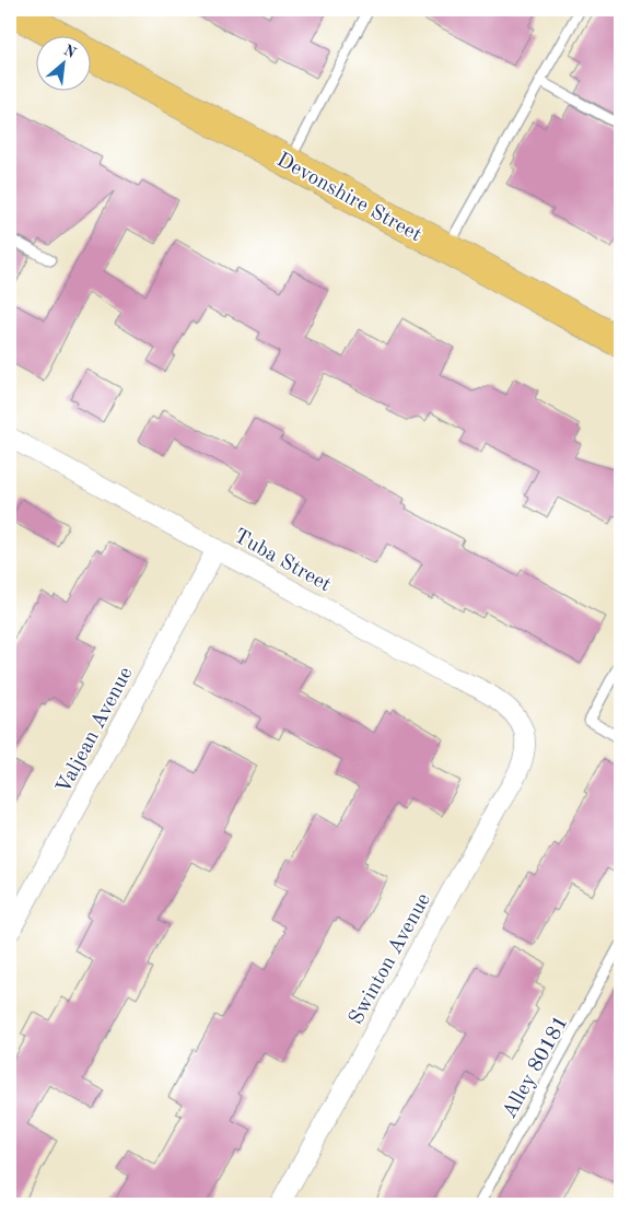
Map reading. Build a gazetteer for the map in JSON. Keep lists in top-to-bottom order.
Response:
{
  "streets": {
    "main road": ["Devonshire Street"],
    "street": ["Tuba Street", "Valjean Avenue", "Swinton Avenue"],
    "lane": ["Alley 80181"]
  },
  "crossings": [
    ["Tuba Street", "Valjean Avenue"],
    ["Tuba Street", "Swinton Avenue"]
  ],
  "north": "top right"
}
